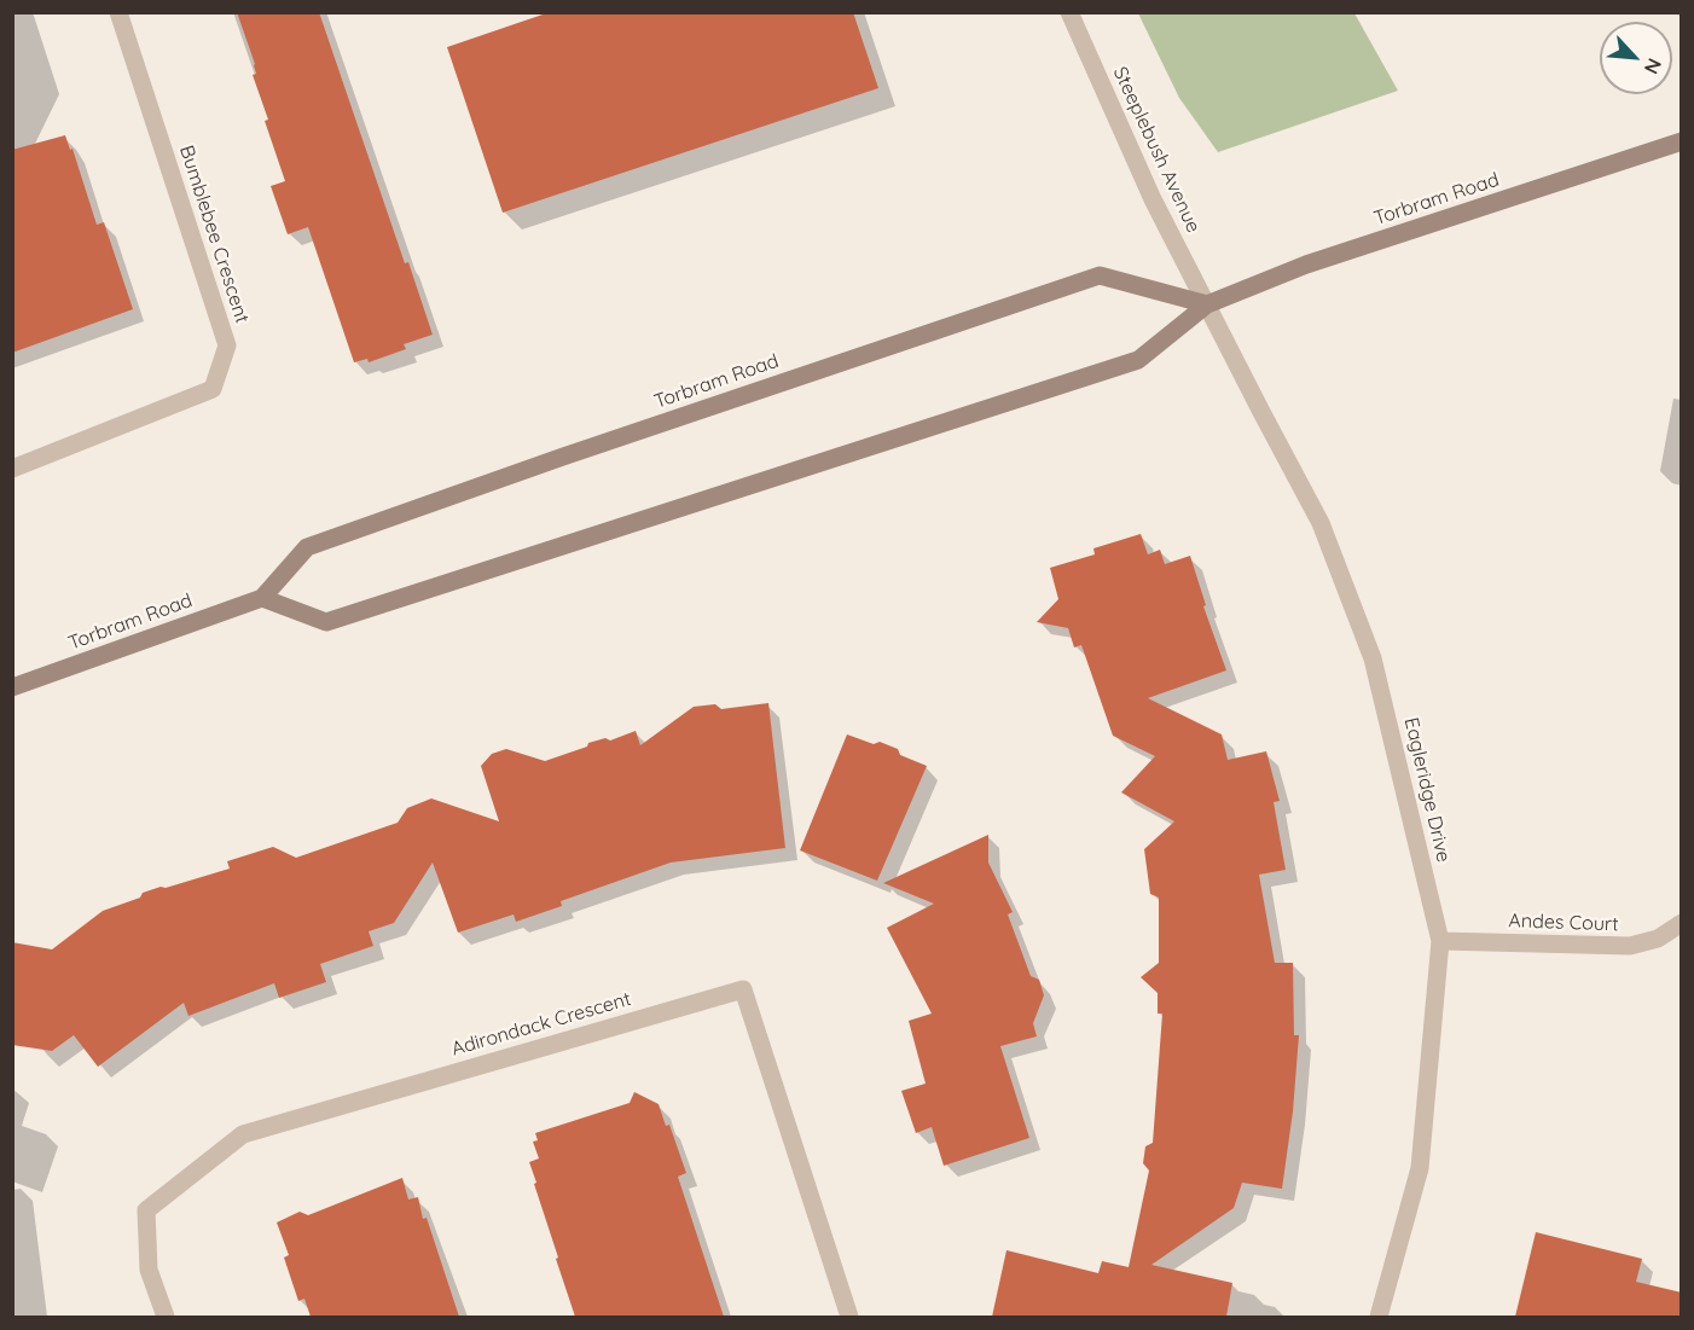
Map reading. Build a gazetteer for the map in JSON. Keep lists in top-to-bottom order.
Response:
{
  "streets": {
    "main road": ["Torbram Road"],
    "street": [
      "Steeplebush Avenue",
      "Bumblebee Crescent",
      "Eagleridge Drive",
      "Andes Court",
      "Adirondack Crescent"
    ]
  },
  "crossings": [
    ["Steeplebush Avenue", "Torbram Road"],
    ["Steeplebush Avenue", "Eagleridge Drive"],
    ["Torbram Road", "Eagleridge Drive"],
    ["Eagleridge Drive", "Andes Court"]
  ],
  "north": "bottom right"
}
